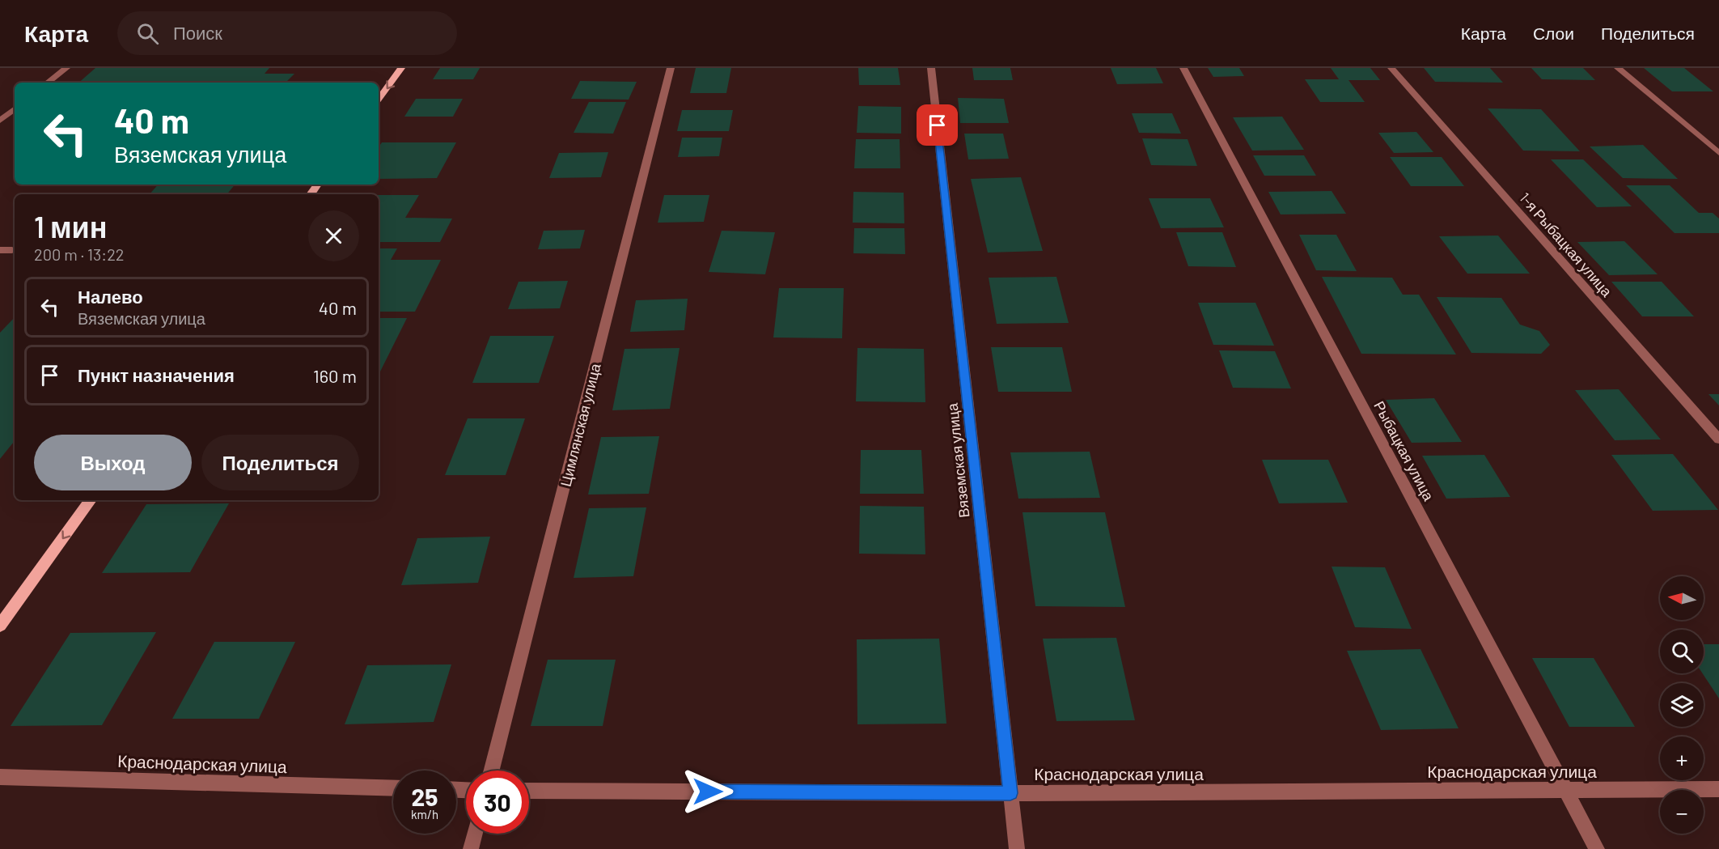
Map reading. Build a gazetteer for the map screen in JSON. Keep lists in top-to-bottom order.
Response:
{
  "streets": {
    "street": [
      "1-я Рыбацкая улица",
      "Цимлянская улица",
      "Рыбацкая улица",
      "Вяземская улица",
      "Краснодарская улица"
    ]
  },
  "crossings": [
    ["Рыбацкая улица", "Краснодарская улица"],
    ["Вяземская улица", "Краснодарская улица"]
  ],
  "north": "left",
  "page": {
    "header": "Карта",
    "search": "Поиск",
    "nav": ["Карта", "Слои", "Поделиться"],
    "turn": ["40 m", "Вяземская улица"],
    "heading": ["1 мин", "200 m · 13:22"],
    "list": [
      {
        "name": "Налево",
        "note": "Вяземская улица",
        "value": "40 m"
      },
      {
        "name": "Пункт назначения",
        "value": "160 m"
      }
    ],
    "buttons": ["Выход", "Поделиться"],
    "map_buttons": ["+", "−"],
    "speed": "25 km/h",
    "limit": "30"
  }
}
